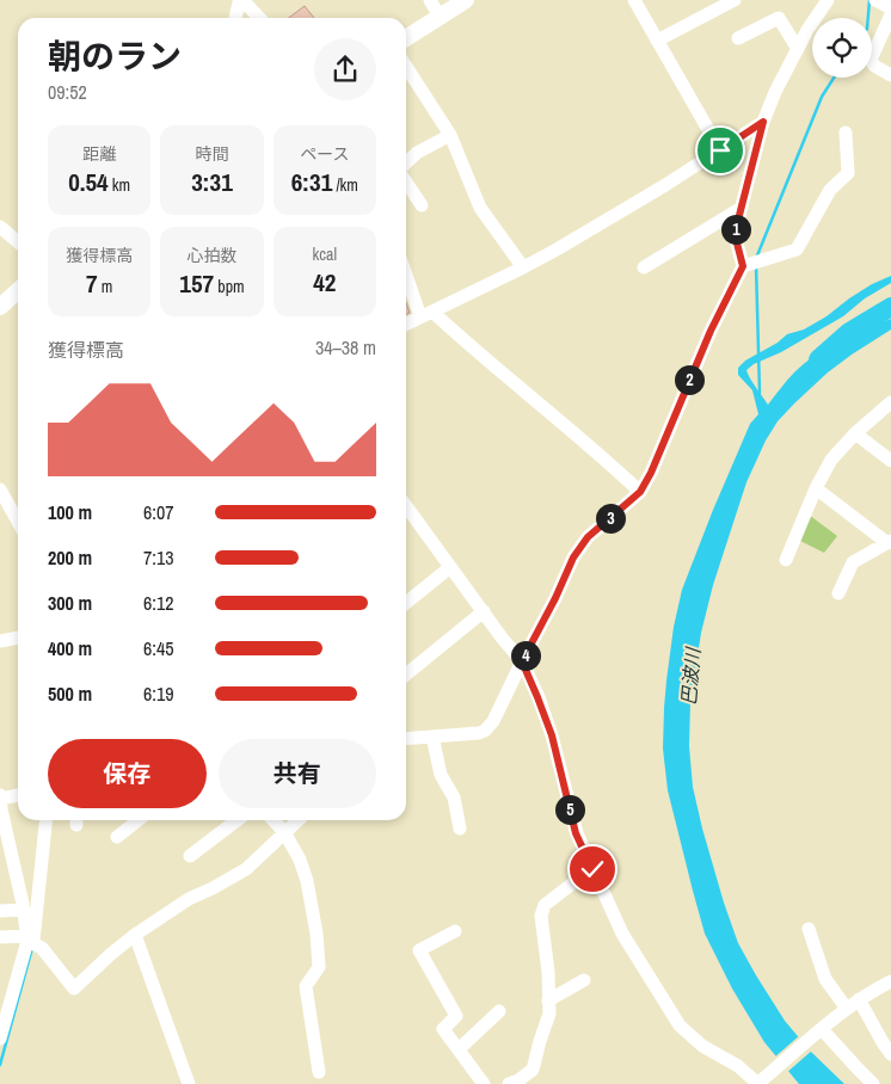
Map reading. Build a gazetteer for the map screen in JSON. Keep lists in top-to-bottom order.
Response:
{
  "water": ["巴波川"],
  "page": {
    "heading": ["朝のラン", "09:52"],
    "stats": [
      ["距離", "0.54 km"],
      ["時間", "3:31"],
      ["ペース", "6:31 /km"],
      ["獲得標高", "7 m"],
      ["心拍数", "157 bpm"],
      ["kcal", "42"]
    ],
    "pins": [
      "1",
      "2",
      "3",
      "4",
      "5"
    ],
    "chart": ["獲得標高", "34–38 m"],
    "list": [
      {
        "name": "100 m",
        "note": "6:07"
      },
      {
        "name": "200 m",
        "note": "7:13"
      },
      {
        "name": "300 m",
        "note": "6:12"
      },
      {
        "name": "400 m",
        "note": "6:45"
      },
      {
        "name": "500 m",
        "note": "6:19"
      }
    ],
    "buttons": ["保存", "共有"]
  }
}
